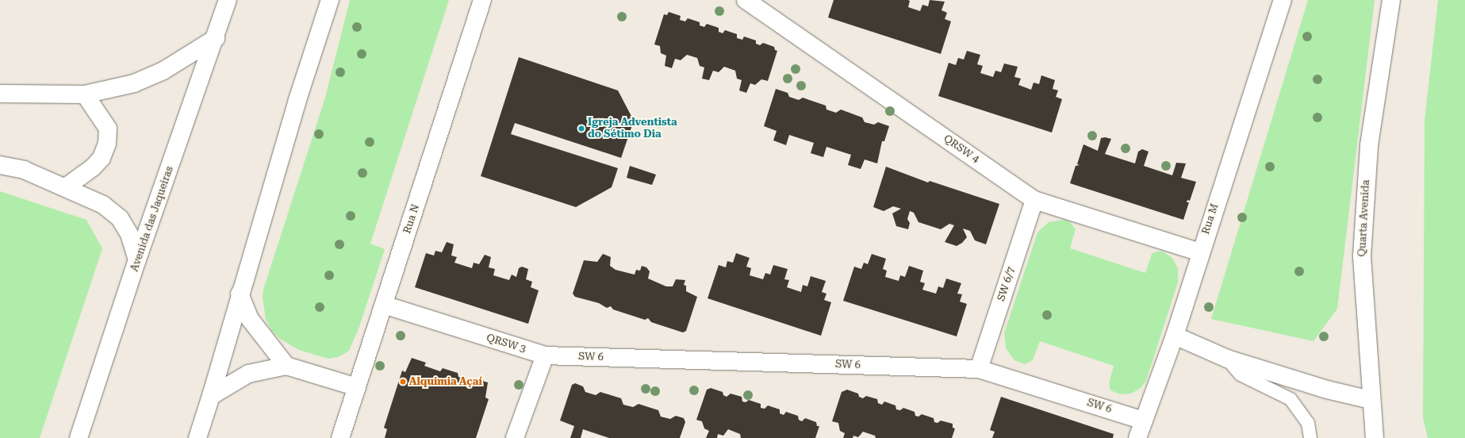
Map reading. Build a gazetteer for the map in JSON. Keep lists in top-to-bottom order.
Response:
{
  "streets": {
    "street": [
      "QRSW 4",
      "Quarta Avenida",
      "Avenida das Jaqueiras",
      "Rua N",
      "Rua M",
      "SW 6/7",
      "QRSW 3",
      "SW 6"
    ]
  },
  "crossings": [
    ["QRSW 4", "Rua M"],
    ["QRSW 4", "SW 6/7"],
    ["Rua N", "QRSW 3"],
    ["Rua M", "SW 6"],
    ["SW 6/7", "SW 6"],
    ["QRSW 3", "SW 6"]
  ],
  "places": ["Igreja Adventista do Sétimo Dia", "Alquimia Açaí"]
}
